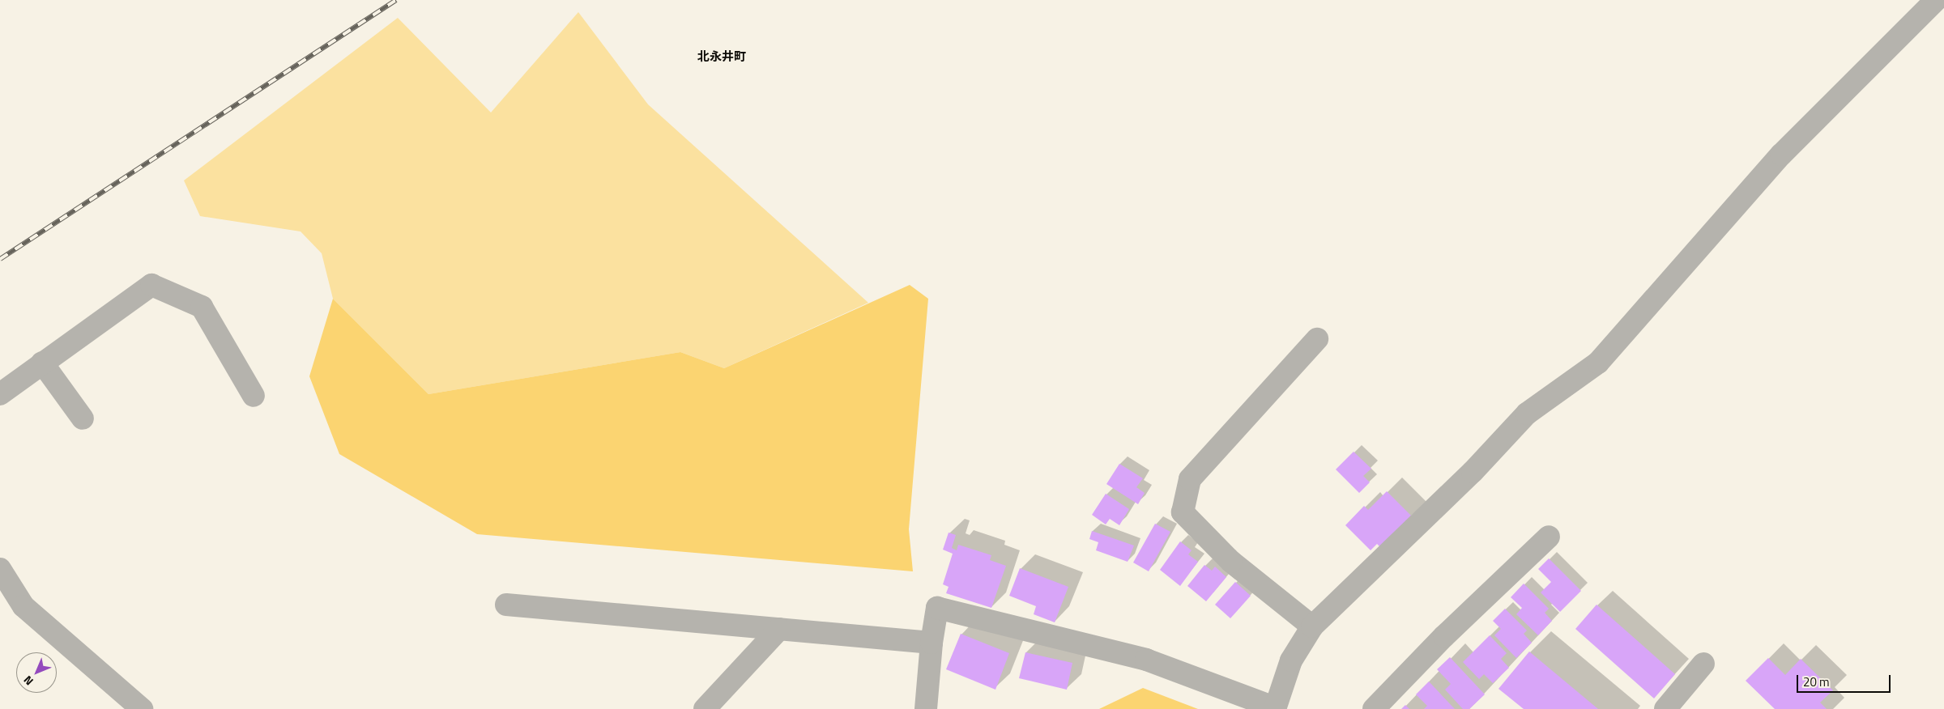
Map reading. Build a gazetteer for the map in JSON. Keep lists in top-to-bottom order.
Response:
{
  "districts": ["北永井町"],
  "scale_bar": "20 m",
  "north": "bottom left"
}
